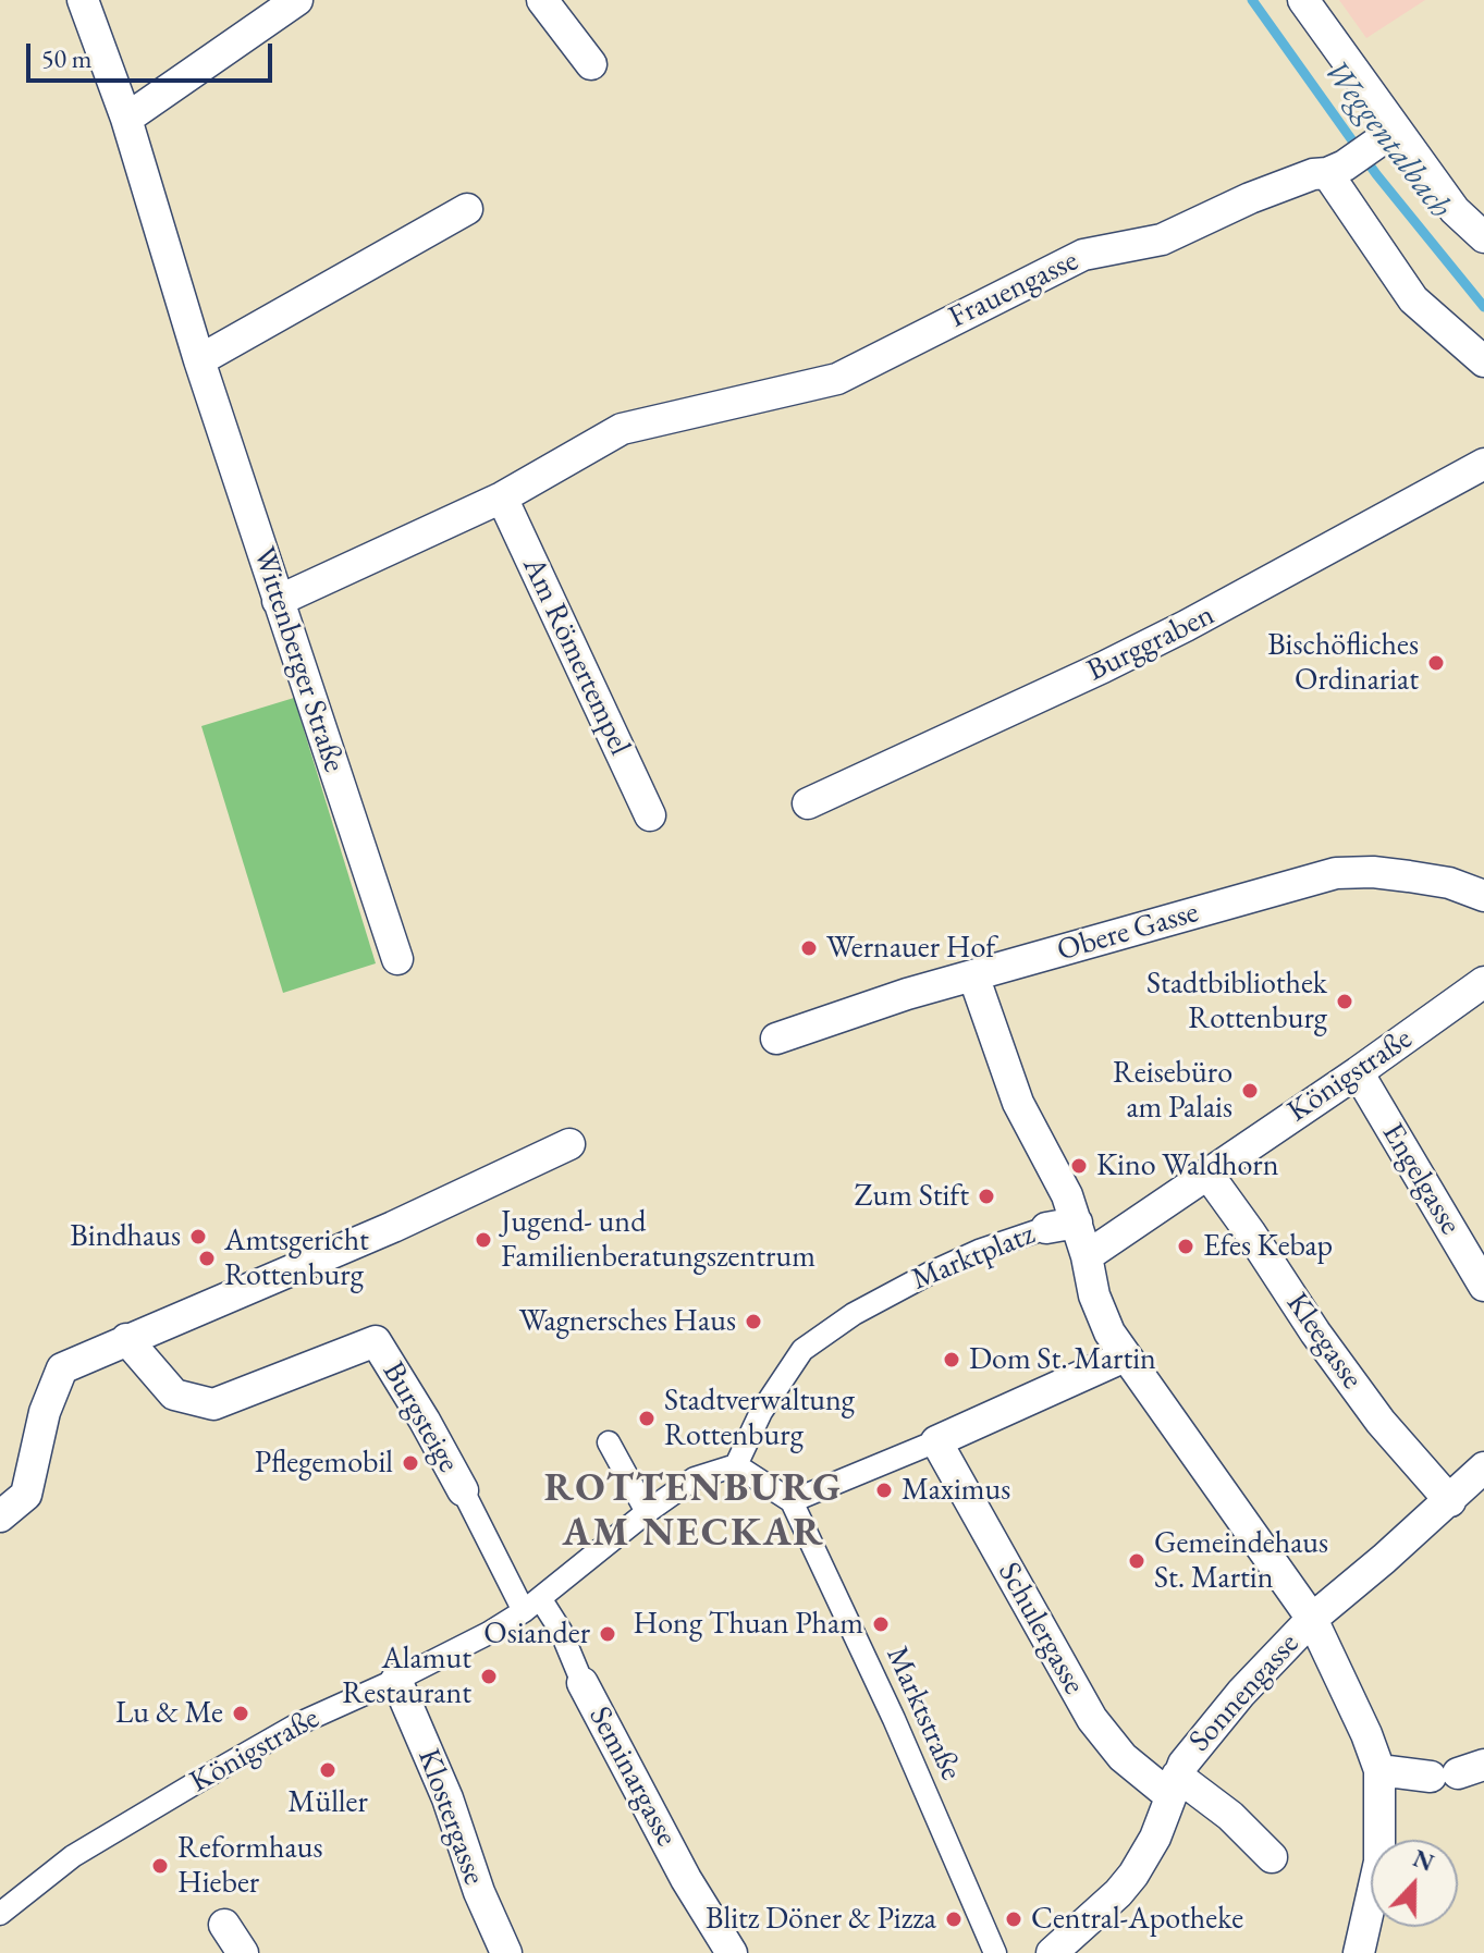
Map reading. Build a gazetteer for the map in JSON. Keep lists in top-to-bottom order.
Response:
{
  "streets": {
    "street": [
      "Frauengasse",
      "Burggraben",
      "Am Römertempel",
      "Wittenberger Straße",
      "Obere Gasse",
      "Königstraße",
      "Engelgasse",
      "Marktplatz",
      "Kleegasse",
      "Burgsteige",
      "Schulergasse",
      "Sonnengasse",
      "Marktstraße",
      "Seminargasse",
      "Klostergasse"
    ]
  },
  "crossings": [
    ["Frauengasse", "Am Römertempel"],
    ["Königstraße", "Engelgasse"],
    ["Königstraße", "Marktplatz"],
    ["Königstraße", "Kleegasse"],
    ["Königstraße", "Burgsteige"],
    ["Königstraße", "Seminargasse"],
    ["Königstraße", "Klostergasse"],
    ["Marktplatz", "Sonnengasse"],
    ["Kleegasse", "Sonnengasse"],
    ["Burgsteige", "Seminargasse"],
    ["Schulergasse", "Sonnengasse"]
  ],
  "districts": ["ROTTENBURG AM NECKAR"],
  "water": ["Weggentalbach"],
  "places": [
    "Bischöfliches Ordinariat",
    "Wernauer Hof",
    "Stadtbibliothek Rottenburg",
    "Reisebüro am Palais",
    "Kino Waldhorn",
    "Zum Stift",
    "Bindhaus",
    "Jugend- und Familienberatungszentrum",
    "Efes Kebap",
    "Amtsgericht Rottenburg",
    "Wagnersches Haus",
    "Dom St. Martin",
    "Stadtverwaltung Rottenburg",
    "Pflegemobil",
    "Maximus",
    "Gemeindehaus St. Martin",
    "Hong Thuan Pham",
    "Osiander",
    "Alamut Restaurant",
    "Lu & Me",
    "Müller",
    "Reformhaus Hieber",
    "Blitz Döner & Pizza",
    "Central-Apotheke"
  ],
  "scale_bar": "50 m",
  "north": "top"
}
